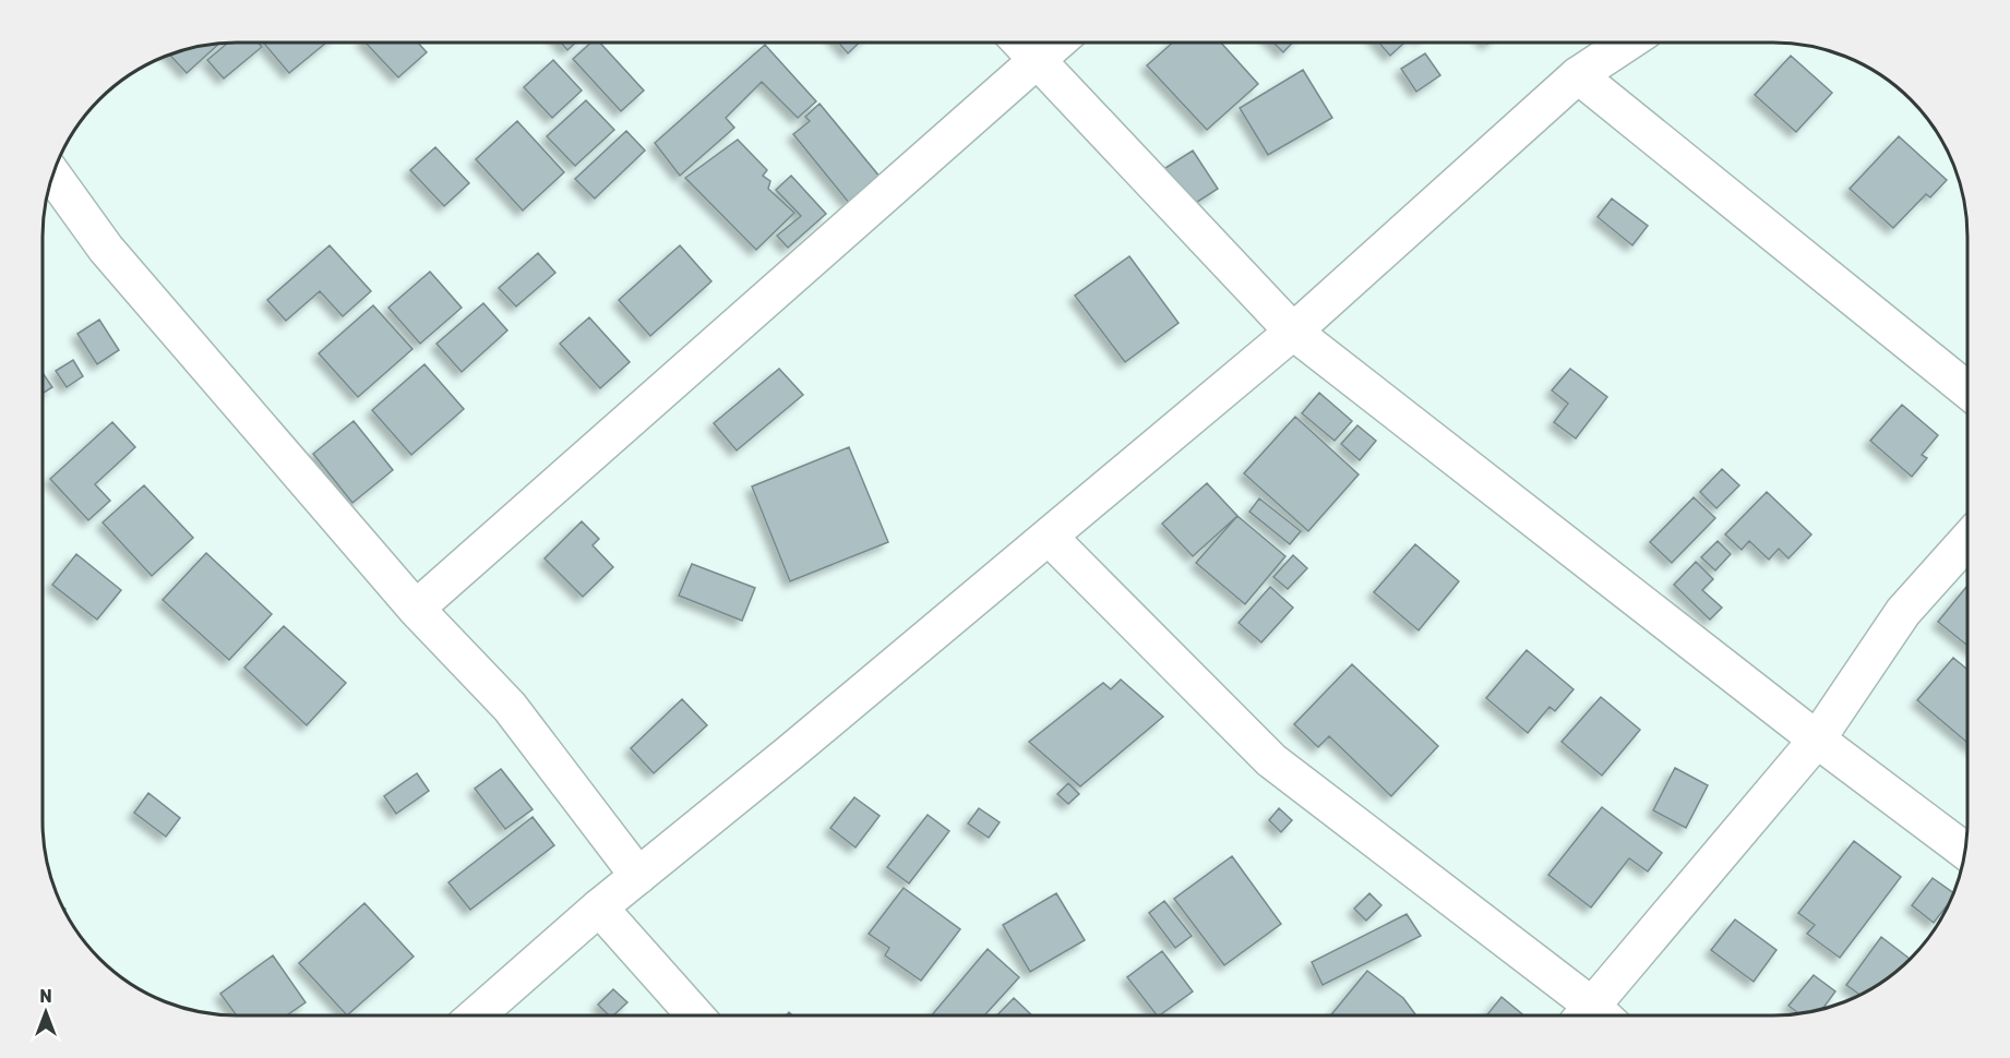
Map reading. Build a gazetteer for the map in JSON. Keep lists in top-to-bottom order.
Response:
{
  "north": "top"
}
